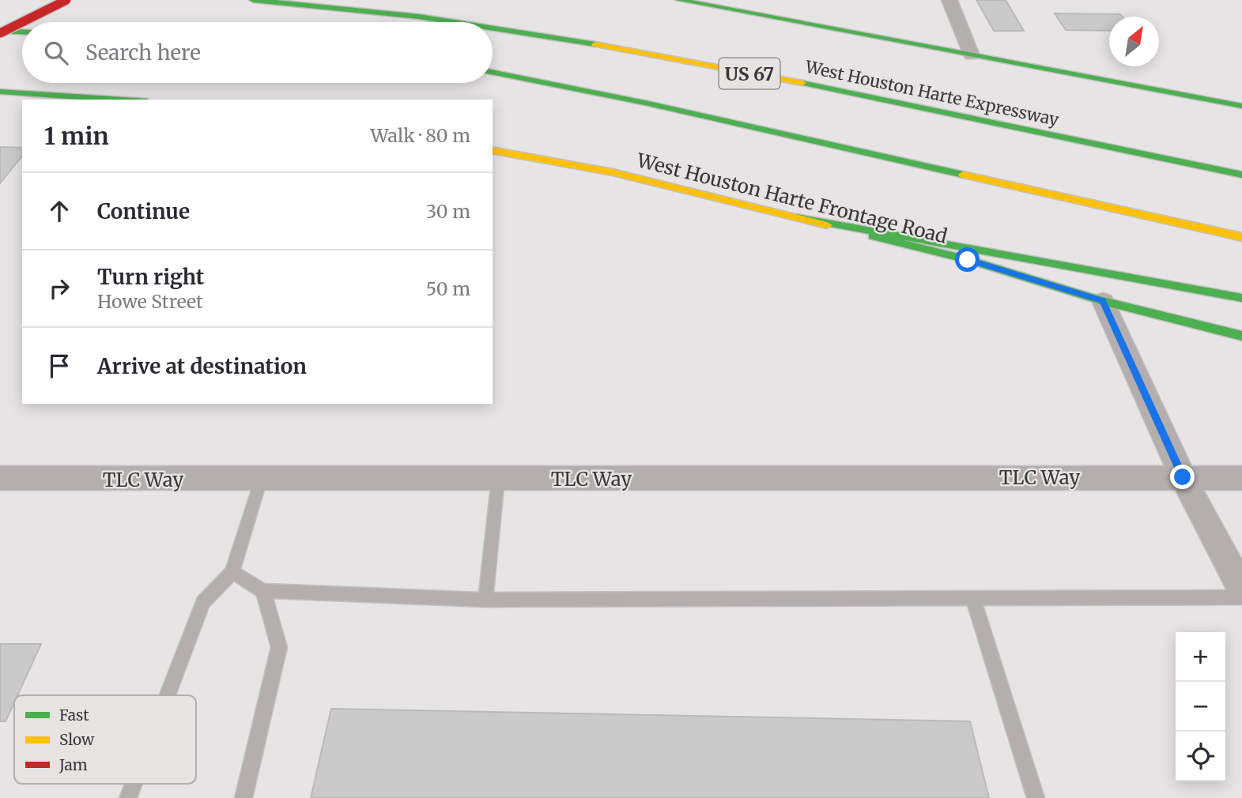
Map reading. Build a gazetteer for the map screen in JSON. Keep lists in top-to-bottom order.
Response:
{
  "streets": {
    "main road": ["US 67", "West Houston Harte Expressway", "West Houston Harte Frontage Road"],
    "street": ["TLC Way"]
  },
  "legend": ["Fast", "Slow", "Jam"],
  "north": "top right",
  "page": {
    "search": "Search here",
    "heading": ["1 min", "Walk · 80 m"],
    "list": [
      ["Continue", "30 m"],
      ["Turn right", "Howe Street", "50 m"],
      "Arrive at destination"
    ],
    "map_buttons": ["+", "−"]
  }
}
